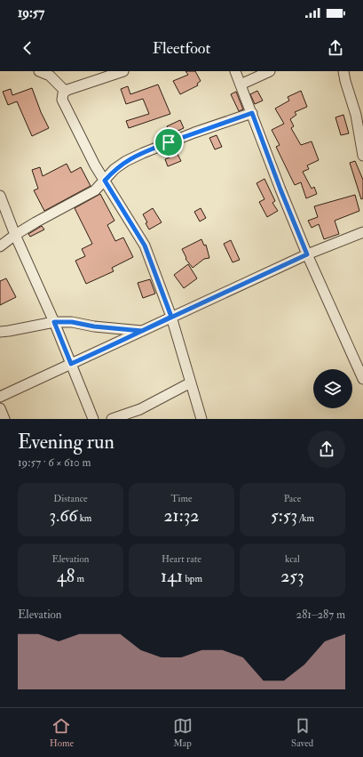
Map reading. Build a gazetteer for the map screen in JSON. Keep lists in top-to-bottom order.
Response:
{
  "page": {
    "status": "19:57",
    "header": "Fleetfoot",
    "heading": ["Evening run", "19:57 · 6 × 610 m"],
    "stats": [
      ["Distance", "3.66 km"],
      ["Time", "21:32"],
      ["Pace", "5:53 /km"],
      ["Elevation", "48 m"],
      ["Heart rate", "141 bpm"],
      ["kcal", "253"]
    ],
    "chart": ["Elevation", "281–287 m"],
    "tabs": ["Home", "Map", "Saved"]
  }
}
